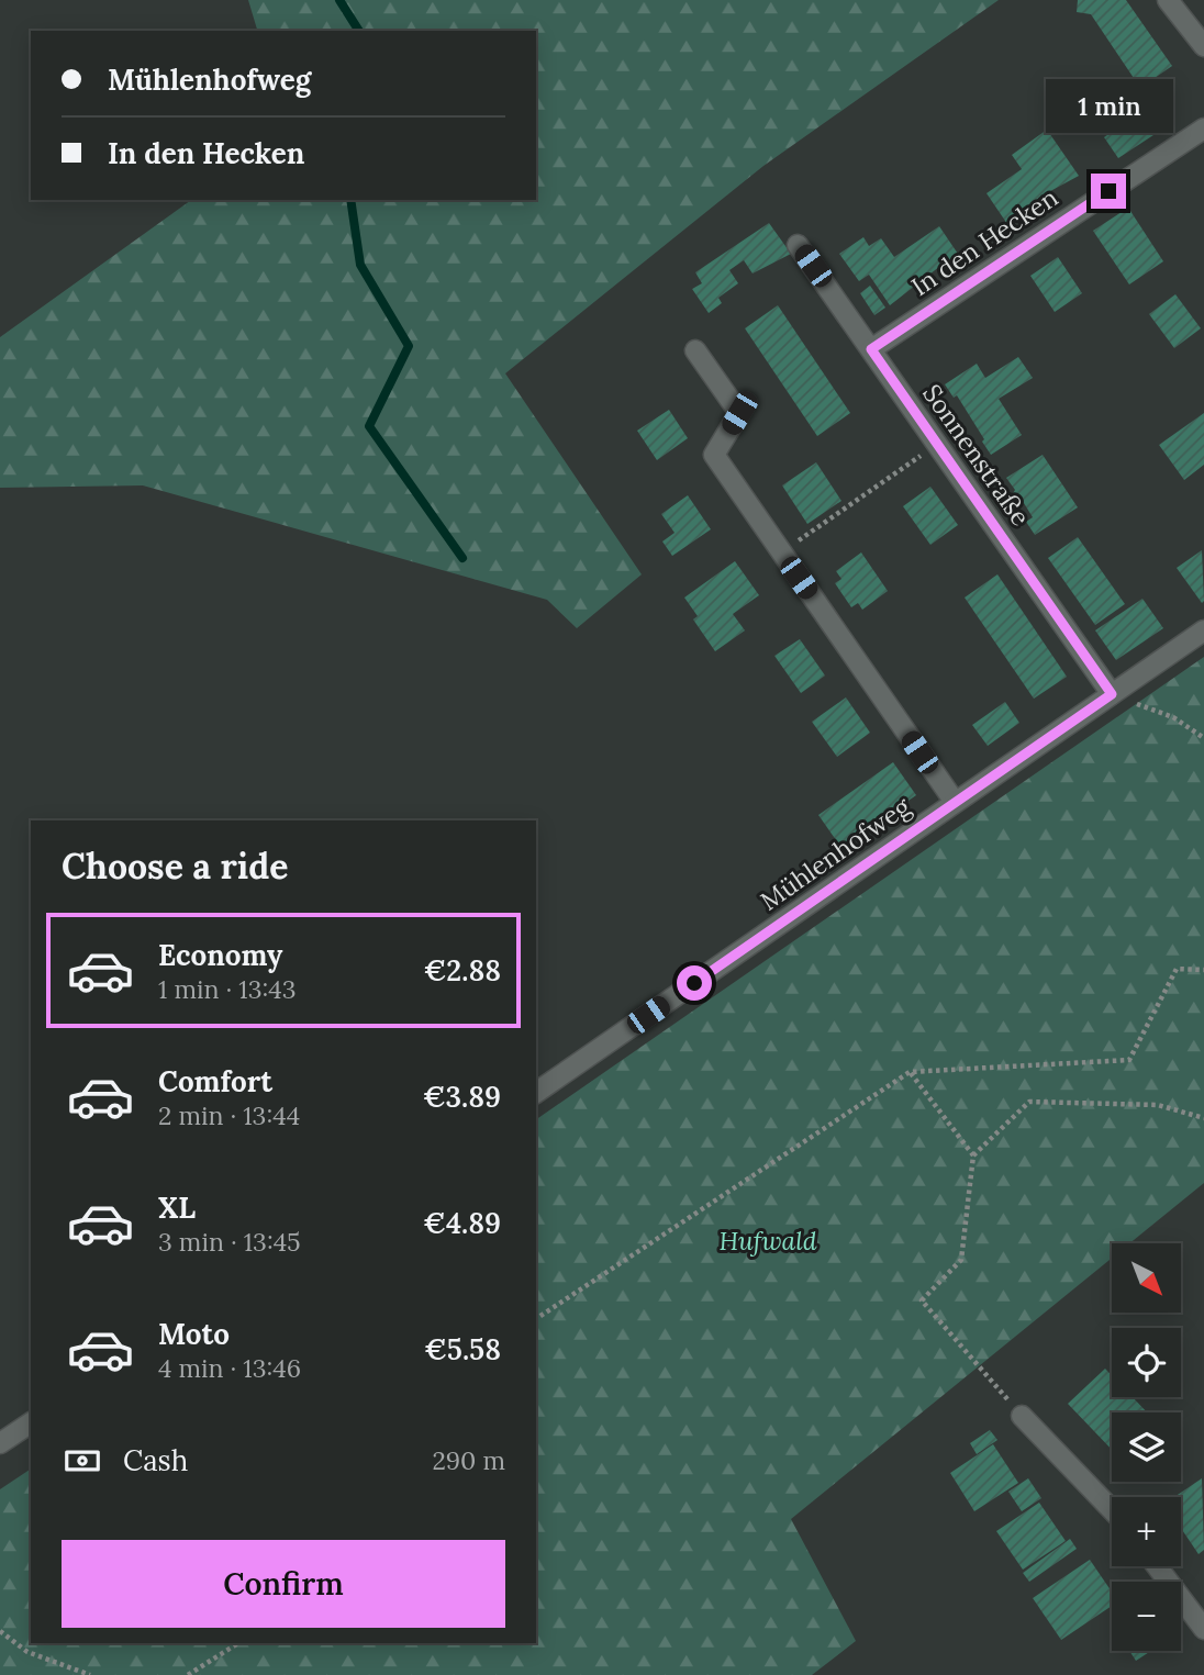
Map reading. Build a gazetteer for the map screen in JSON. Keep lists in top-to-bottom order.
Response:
{
  "streets": {
    "street": ["In den Hecken", "Sonnenstraße", "Mühlenhofweg"]
  },
  "crossings": [
    ["In den Hecken", "Sonnenstraße"],
    ["Sonnenstraße", "Mühlenhofweg"]
  ],
  "parks": ["Hufwald"],
  "north": "bottom right",
  "page": {
    "banner": ["Mühlenhofweg", "In den Hecken"],
    "bubble": "1 min",
    "heading": "Choose a ride",
    "list": [
      {
        "name": "Economy",
        "note": "1 min · 13:43",
        "value": "€2.88"
      },
      {
        "name": "Comfort",
        "note": "2 min · 13:44",
        "value": "€3.89"
      },
      {
        "name": "XL",
        "note": "3 min · 13:45",
        "value": "€4.89"
      },
      {
        "name": "Moto",
        "note": "4 min · 13:46",
        "value": "€5.58"
      }
    ],
    "map_buttons": ["+", "−"],
    "pay": ["Cash", "290 m"],
    "buttons": "Confirm"
  }
}
